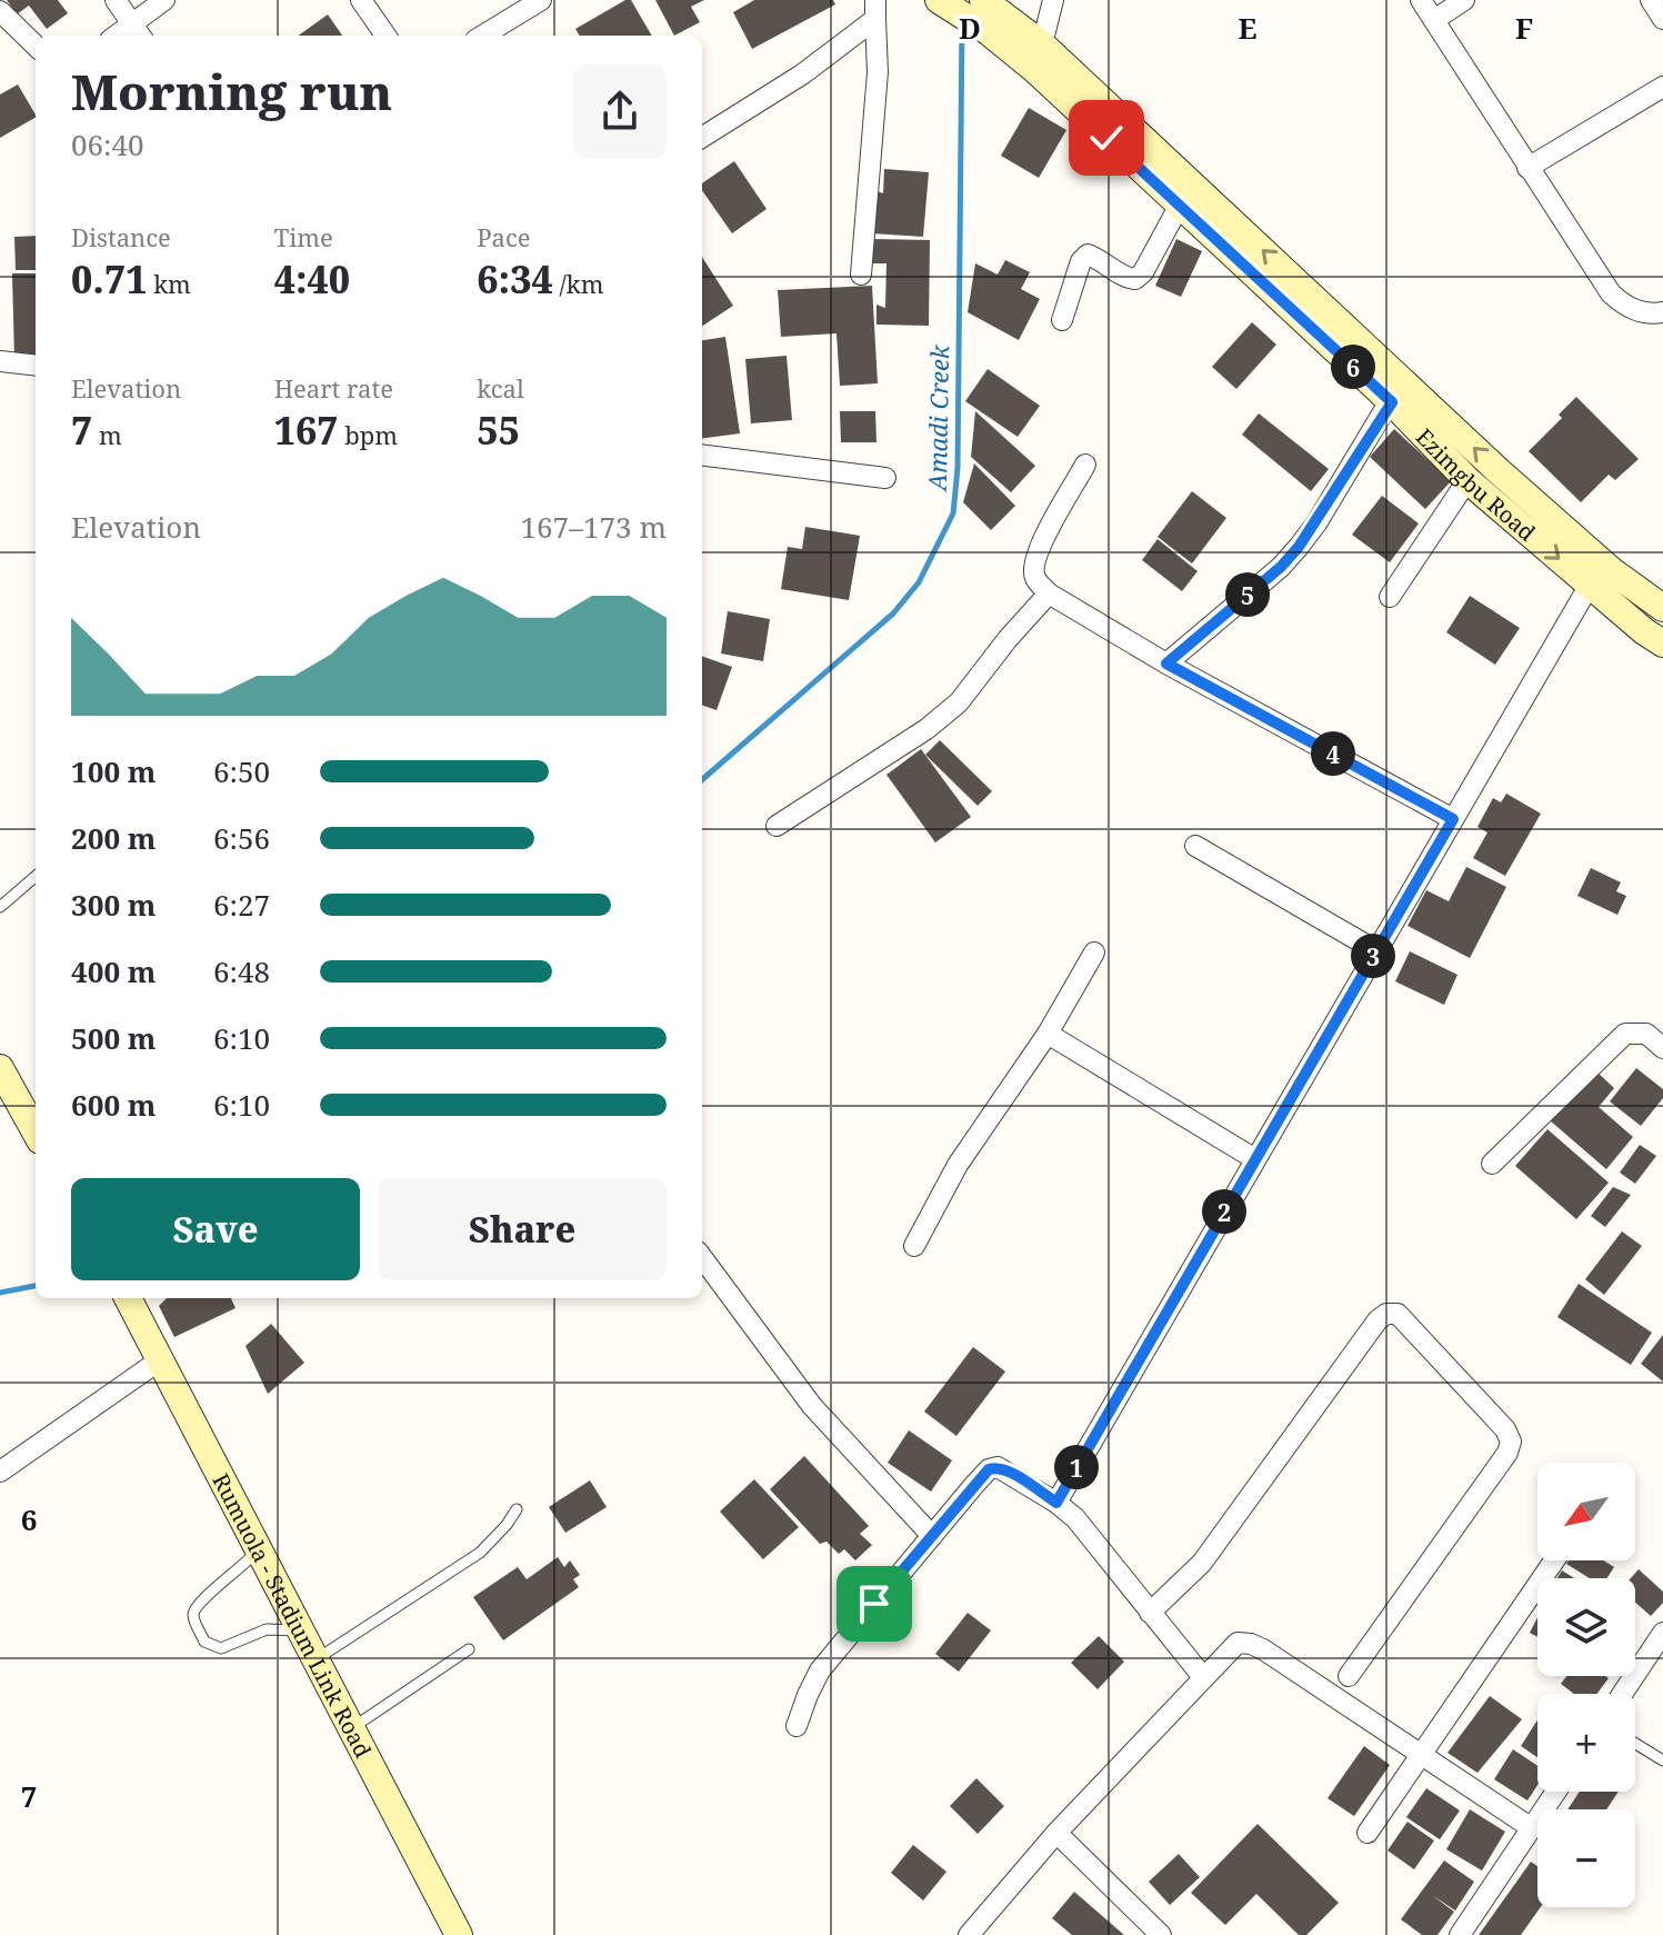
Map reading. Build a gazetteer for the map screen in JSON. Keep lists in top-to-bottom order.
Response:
{
  "streets": {
    "main road": ["Ezimgbu Road", "Rumuola - Stadium Link Road"]
  },
  "water": ["Amadi Creek"],
  "north": "bottom left",
  "page": {
    "heading": ["Morning run", "06:40"],
    "stats": [
      ["Distance", "0.71 km"],
      ["Time", "4:40"],
      ["Pace", "6:34 /km"],
      ["Elevation", "7 m"],
      ["Heart rate", "167 bpm"],
      ["kcal", "55"]
    ],
    "pins": [
      "6",
      "5",
      "4",
      "3",
      "2",
      "1"
    ],
    "chart": ["Elevation", "167–173 m"],
    "list": [
      {
        "name": "100 m",
        "note": "6:50"
      },
      {
        "name": "200 m",
        "note": "6:56"
      },
      {
        "name": "300 m",
        "note": "6:27"
      },
      {
        "name": "400 m",
        "note": "6:48"
      },
      {
        "name": "500 m",
        "note": "6:10"
      },
      {
        "name": "600 m",
        "note": "6:10"
      }
    ],
    "buttons": ["Save", "Share"],
    "map_buttons": ["+", "−"]
  },
  "grid": {
    "columns": ["D", "E", "F"],
    "rows": ["6", "7"]
  }
}
